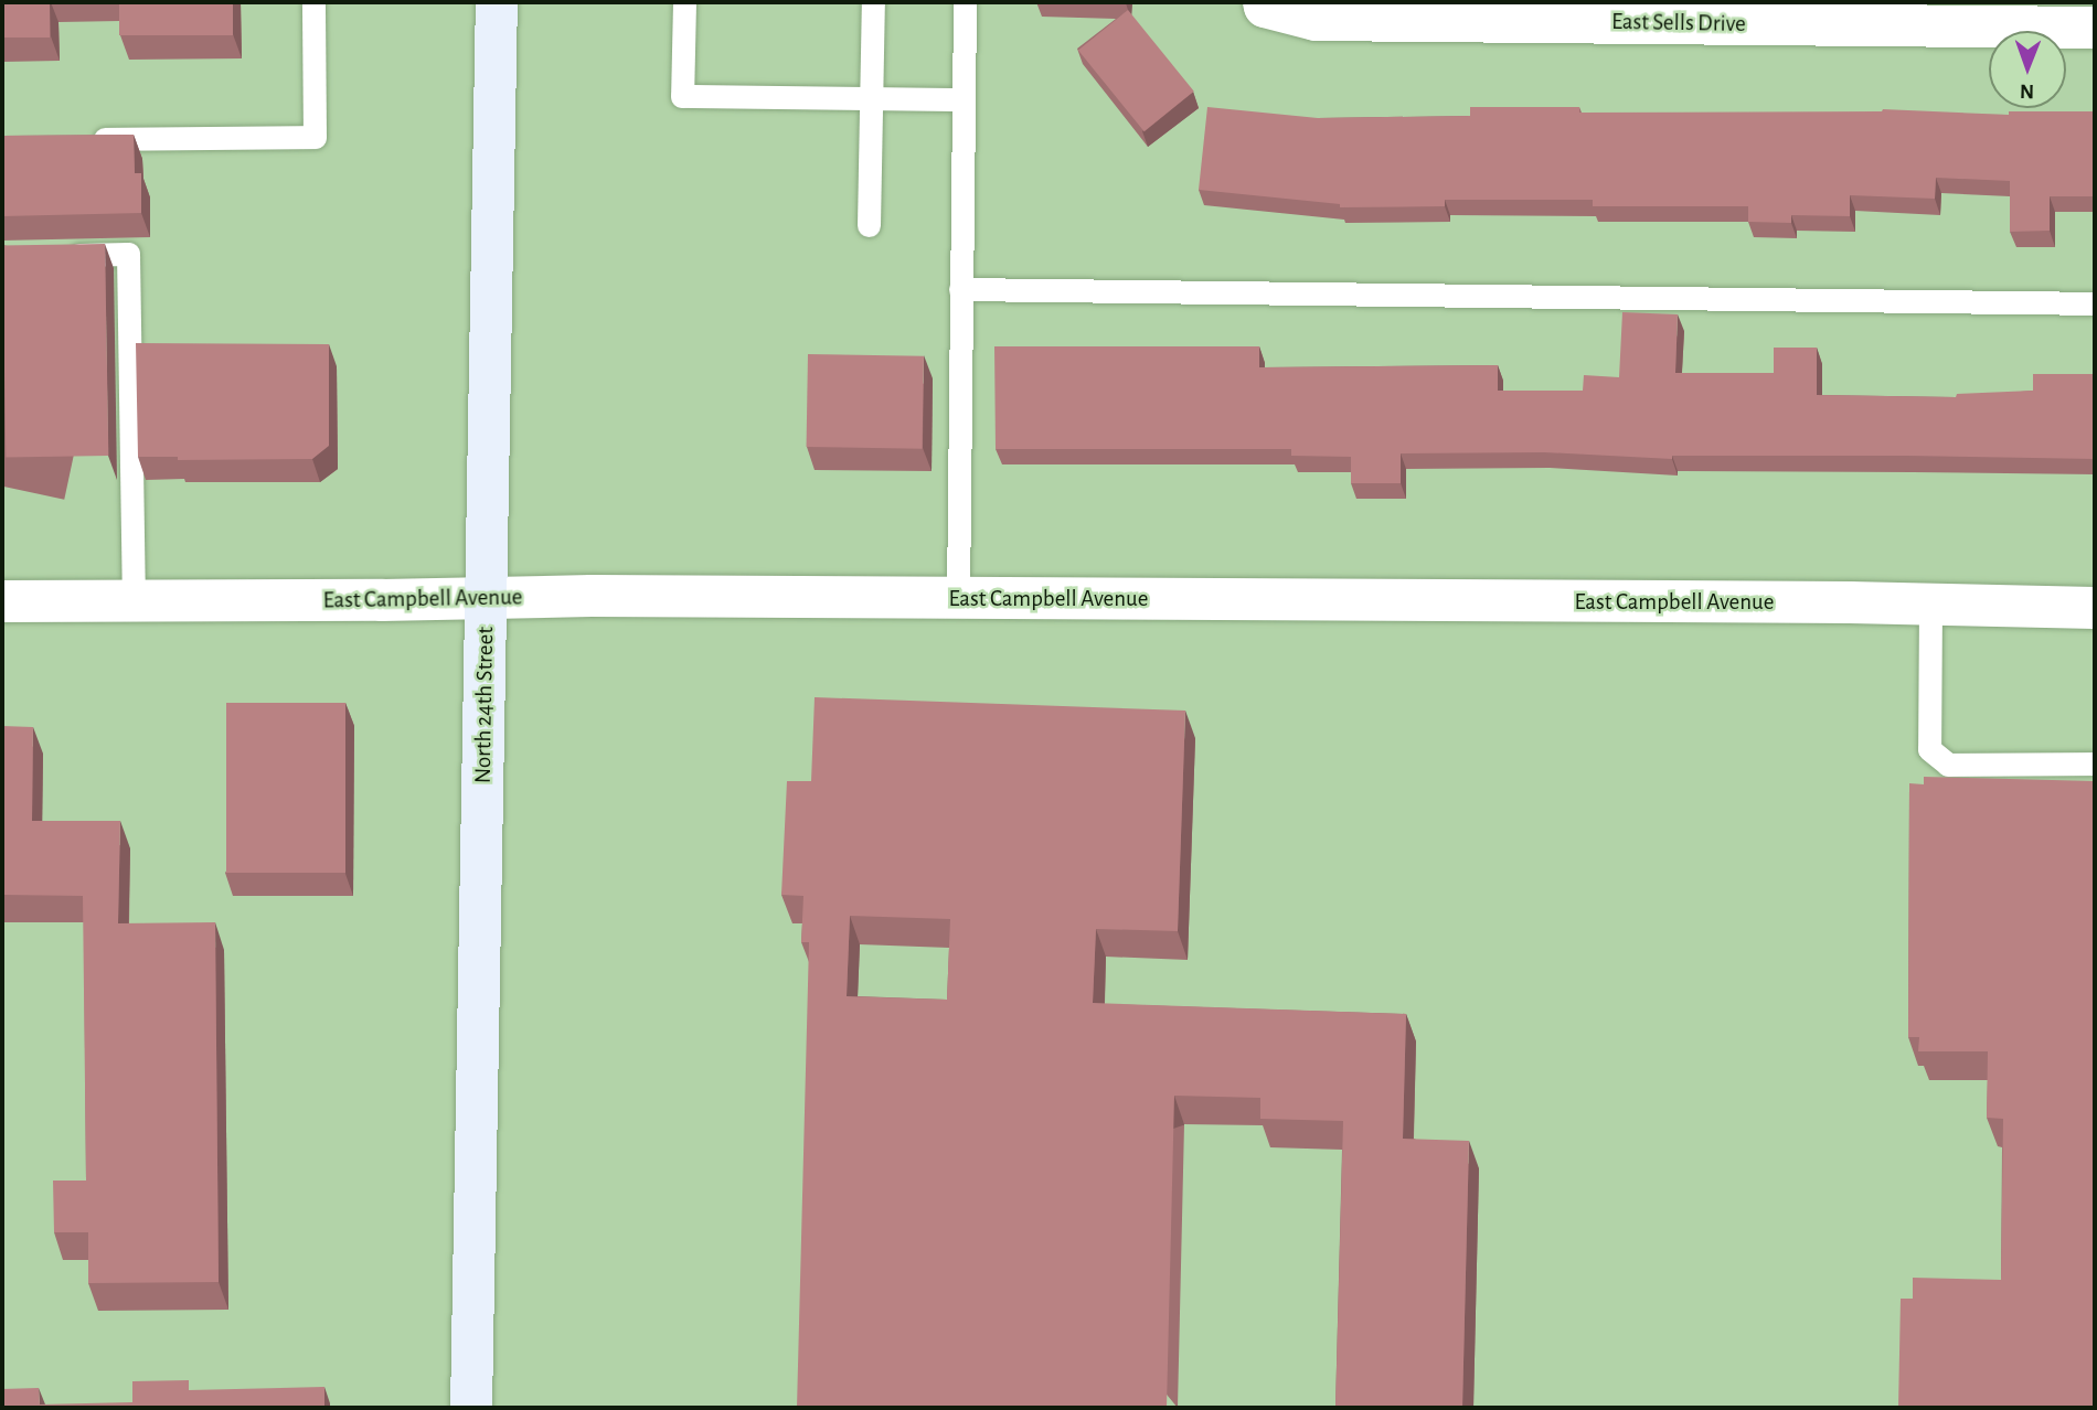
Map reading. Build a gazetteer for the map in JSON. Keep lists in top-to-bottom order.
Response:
{
  "streets": {
    "main road": ["North 24th Street"],
    "street": ["East Sells Drive", "East Campbell Avenue"]
  },
  "crossings": [
    ["East Campbell Avenue", "North 24th Street"]
  ],
  "north": "bottom"
}
